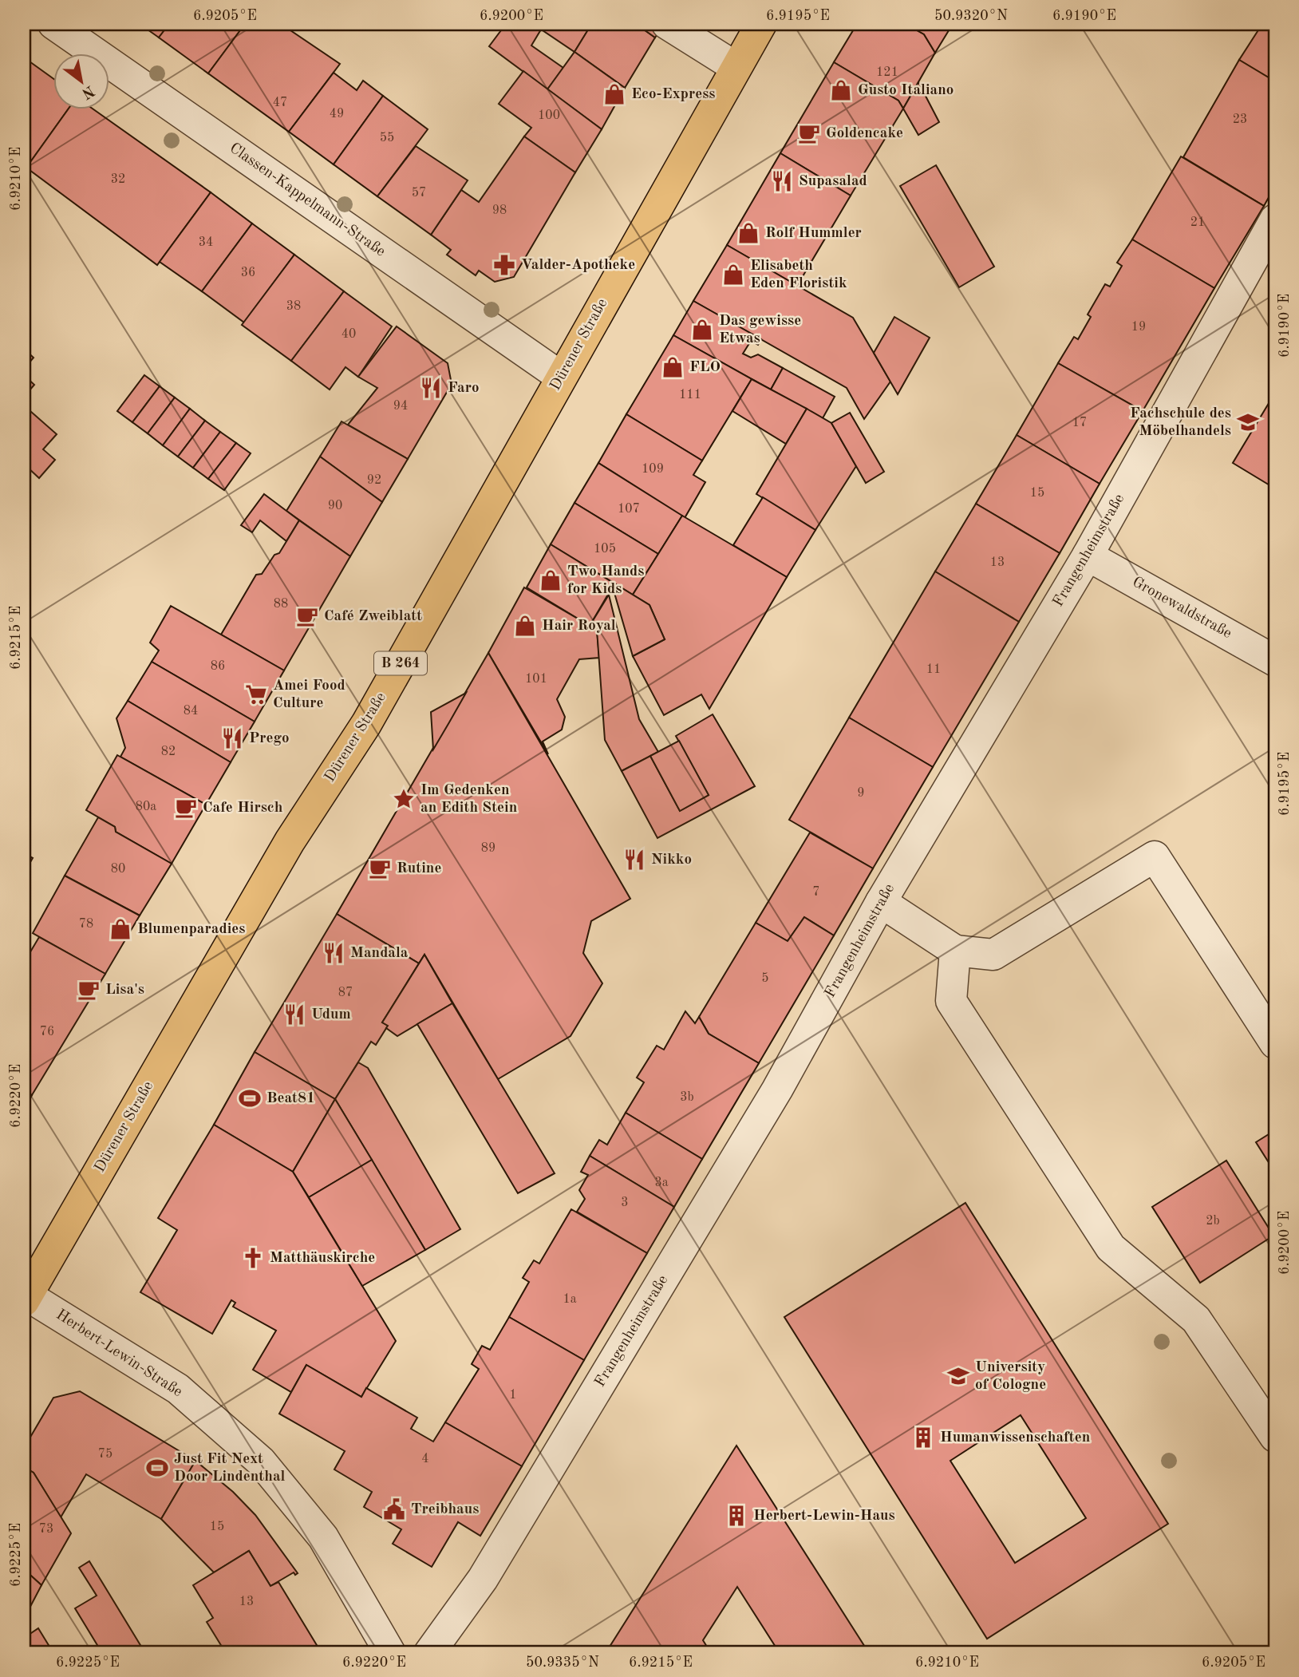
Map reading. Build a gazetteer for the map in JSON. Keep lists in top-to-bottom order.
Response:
{
  "streets": {
    "main road": ["Dürener Straße", "B 264"],
    "street": [
      "Classen-Kappelmann-Straße",
      "Frangenheimstraße",
      "Gronewaldstraße",
      "Herbert-Lewin-Straße"
    ]
  },
  "crossings": [
    ["Classen-Kappelmann-Straße", "Dürener Straße"],
    ["Dürener Straße", "Herbert-Lewin-Straße"],
    ["Frangenheimstraße", "Gronewaldstraße"]
  ],
  "places": {
    "shop": [
      "Gusto Italiano",
      "Eco-Express",
      "Rolf Hummler",
      "Elisabeth Eden Floristik",
      "Das gewisse Etwas",
      "FLO",
      "Two Hands for Kids",
      "Hair Royal",
      "Blumenparadies"
    ],
    "cafe": [
      "Goldencake",
      "Café Zweiblatt",
      "Cafe Hirsch",
      "Rutine",
      "Lisa's"
    ],
    "restaurant": [
      "Supasalad",
      "Faro",
      "Prego",
      "Nikko",
      "Mandala",
      "Udum"
    ],
    "pharmacy": ["Valder-Apotheke"],
    "school or university": ["Fachschule des Möbelhandels", "University of Cologne"],
    "supermarket": ["Amei Food Culture"],
    "place": ["Im Gedenken an Edith Stein"],
    "sports": ["Beat81", "Just Fit Next Door Lindenthal"],
    "church": ["Matthäuskirche"],
    "building": ["Humanwissenschaften", "Herbert-Lewin-Haus"],
    "public building": ["Treibhaus"]
  },
  "house_numbers": [
    "121",
    "47",
    "49",
    "100",
    "23",
    "55",
    "32",
    "57",
    "98",
    "21",
    "34",
    "36",
    "38",
    "19",
    "40",
    "111",
    "94",
    "17",
    "109",
    "92",
    "15",
    "90",
    "107",
    "105",
    "13",
    "88",
    "86",
    "11",
    "101",
    "84",
    "82",
    "9",
    "80a",
    "89",
    "80",
    "7",
    "78",
    "5",
    "87",
    "76",
    "3b",
    "3a",
    "3",
    "2b",
    "1a",
    "1",
    "75",
    "4",
    "15",
    "73",
    "13"
  ],
  "north": "bottom right",
  "coordinates": [
    "6.9205°E",
    "6.9200°E",
    "6.9195°E",
    "50.9320°N",
    "6.9190°E",
    "6.9210°E",
    "6.9215°E",
    "6.9220°E",
    "6.9225°E",
    "50.9335°N"
  ]
}
